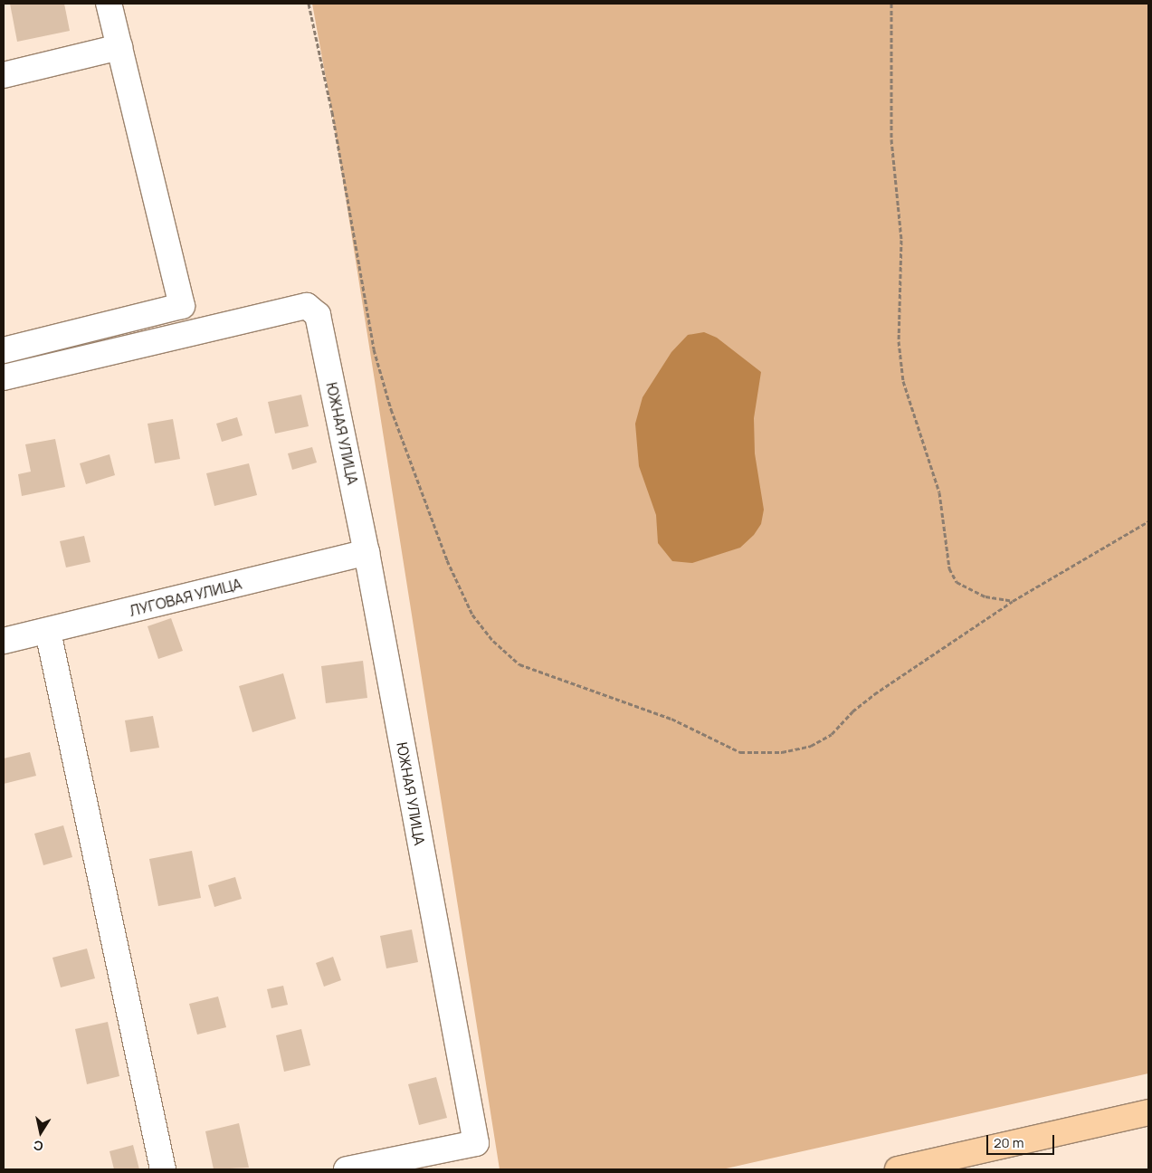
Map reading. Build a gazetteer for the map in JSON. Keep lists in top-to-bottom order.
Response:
{
  "streets": {
    "street": ["ЮЖНАЯ УЛИЦА", "ЛУГОВАЯ УЛИЦА"]
  },
  "crossings": [
    ["ЮЖНАЯ УЛИЦА", "ЛУГОВАЯ УЛИЦА"]
  ],
  "scale_bar": "20 m",
  "north": "bottom"
}
